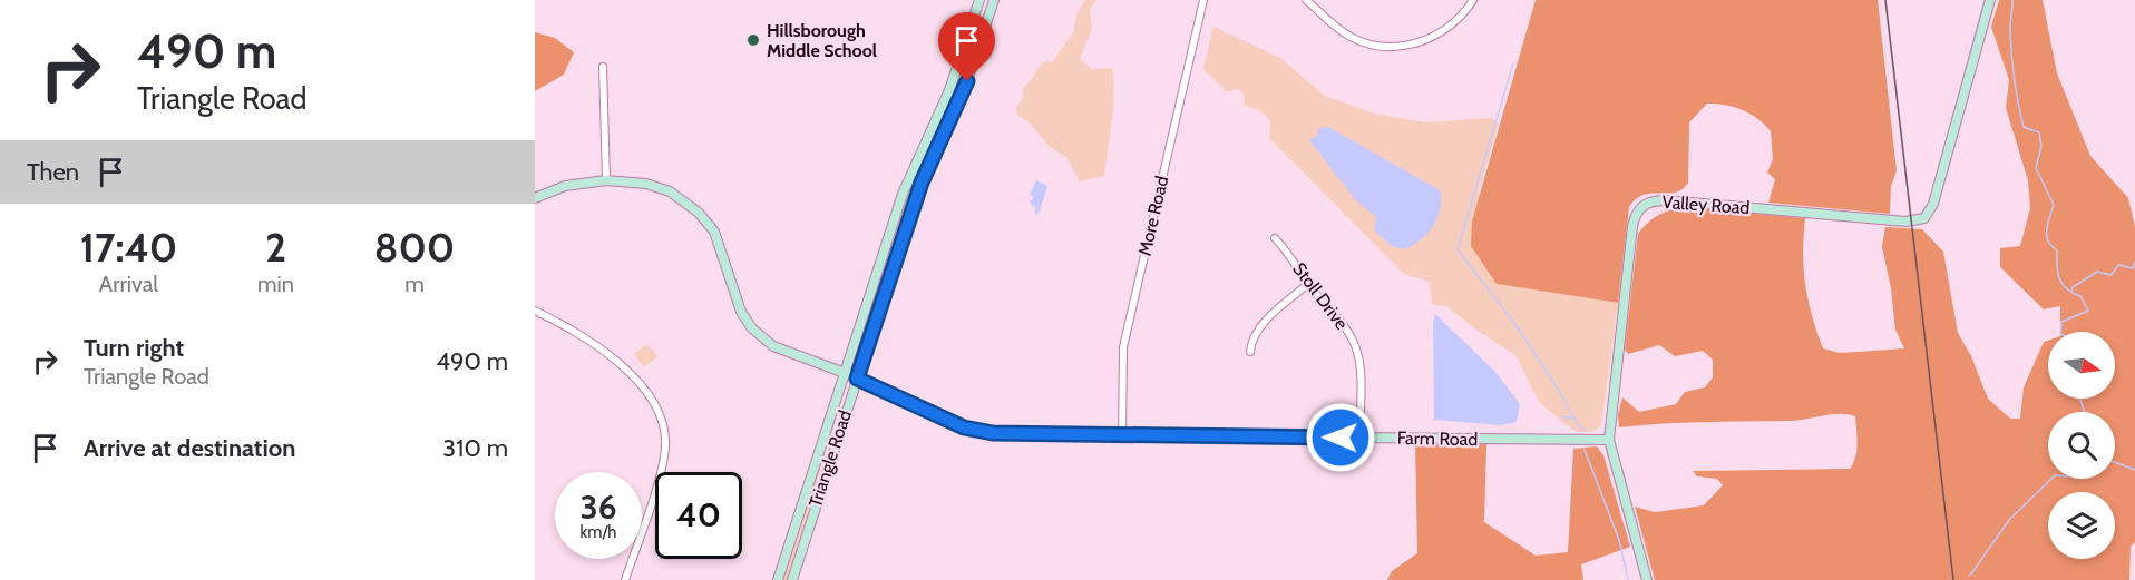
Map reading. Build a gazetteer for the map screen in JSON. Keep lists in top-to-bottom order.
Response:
{
  "streets": {
    "street": [
      "Valley Road",
      "More Road",
      "Stoll Drive",
      "Farm Road",
      "Triangle Road"
    ]
  },
  "crossings": [
    ["Valley Road", "Farm Road"],
    ["More Road", "Farm Road"],
    ["Stoll Drive", "Farm Road"],
    ["Farm Road", "Triangle Road"]
  ],
  "places": ["Hillsborough Middle School"],
  "north": "right",
  "page": {
    "turn": ["490 m", "Triangle Road"],
    "then": "Then",
    "eta": [
      "17:40",
      "Arrival",
      "2",
      "min",
      "800",
      "m"
    ],
    "list": [
      {
        "name": "Turn right",
        "note": "Triangle Road",
        "value": "490 m"
      },
      {
        "name": "Arrive at destination",
        "value": "310 m"
      }
    ],
    "speed": "36 km/h",
    "limit": "40"
  }
}
